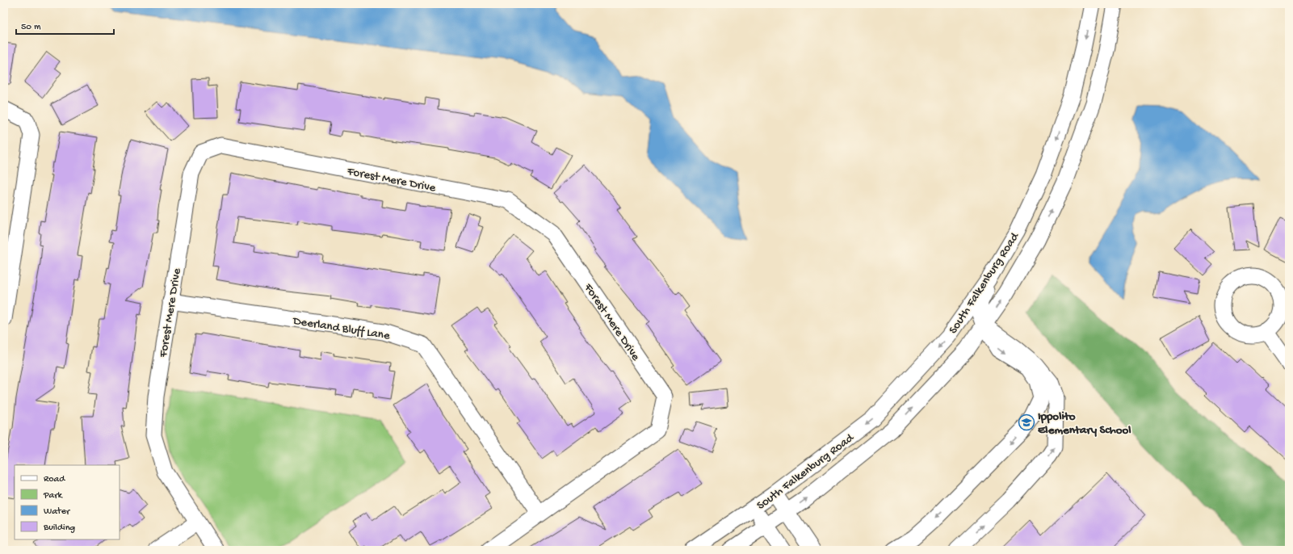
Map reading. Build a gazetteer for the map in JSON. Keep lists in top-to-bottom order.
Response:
{
  "streets": {
    "street": ["Forest Mere Drive", "South Falkenburg Road", "Deerland Bluff Lane"]
  },
  "crossings": [
    ["Forest Mere Drive", "Deerland Bluff Lane"]
  ],
  "places": {
    "school or university": ["Ippolito Elementary School"]
  },
  "legend": [
    "Road",
    "Park",
    "Water",
    "Building"
  ],
  "scale_bar": "50 m"
}
